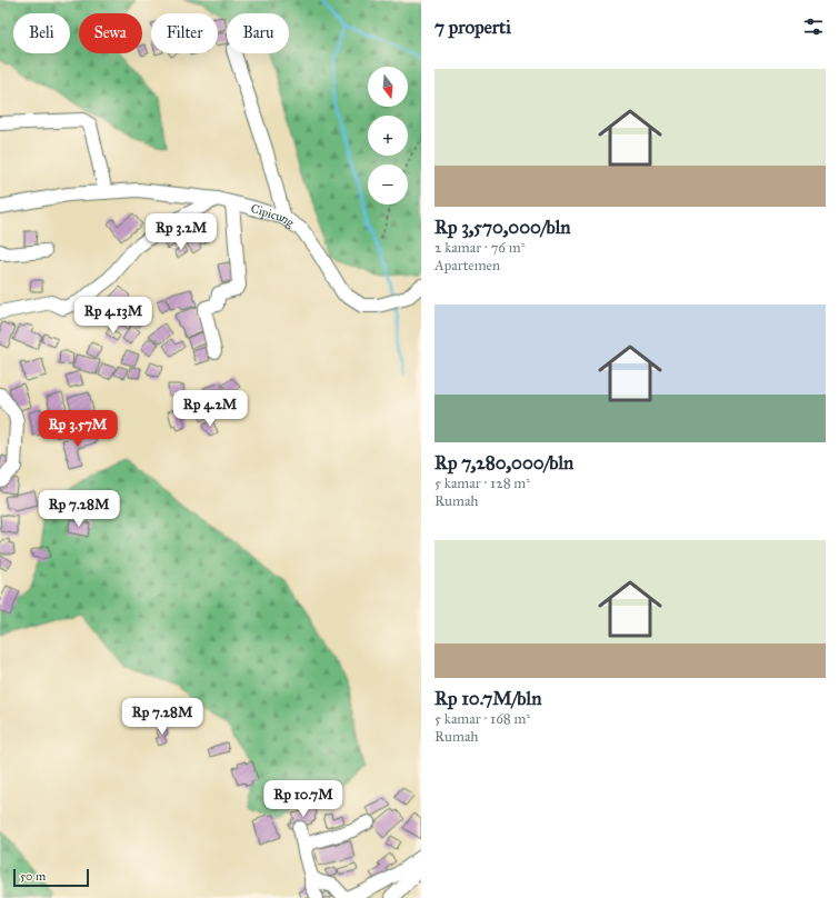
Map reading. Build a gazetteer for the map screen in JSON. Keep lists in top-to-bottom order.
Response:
{
  "streets": {
    "street": ["Cipicung"]
  },
  "scale_bar": "50 m",
  "north": "bottom",
  "page": {
    "heading": "7 properti",
    "chip": [
      "Beli",
      "Sewa",
      "Filter",
      "Baru"
    ],
    "list": [
      {
        "name": "Rp 3,570,000/bln",
        "note": "2 kamar · 76 m² · Apartemen"
      },
      {
        "name": "Rp 7,280,000/bln",
        "note": "5 kamar · 128 m² · Rumah"
      },
      {
        "name": "Rp 10.7M/bln",
        "note": "5 kamar · 168 m² · Rumah"
      }
    ],
    "map_buttons": ["+", "−"],
    "price": [
      "Rp 3.2M",
      "Rp 4.13M",
      "Rp 4.2M",
      "Rp 3.57M",
      "Rp 7.28M",
      "Rp 7.28M",
      "Rp 10.7M"
    ],
    "scale": "50 m"
  }
}
